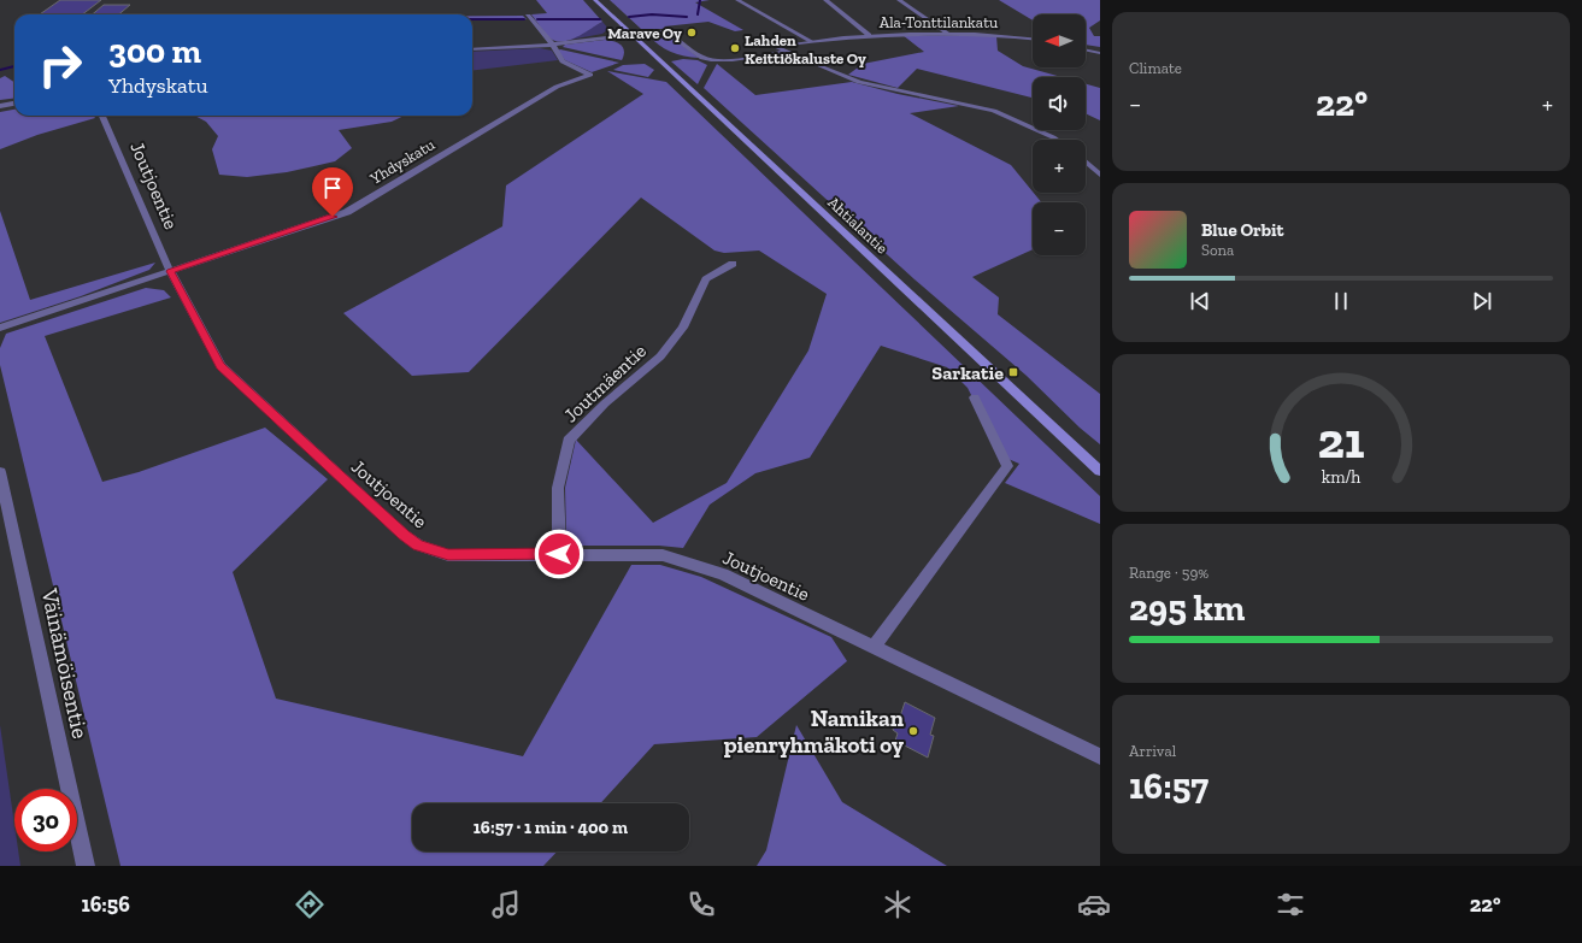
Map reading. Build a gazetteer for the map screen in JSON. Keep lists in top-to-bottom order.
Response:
{
  "streets": {
    "main road": ["Ahtialantie"],
    "street": [
      "Ala-Tonttilankatu",
      "Yhdyskatu",
      "Joutjoentie",
      "Joutmäentie",
      "Väinämöisentie"
    ]
  },
  "crossings": [
    ["Yhdyskatu", "Joutjoentie"],
    ["Joutjoentie", "Joutmäentie"]
  ],
  "places": {
    "other": ["Marave Oy", "Lahden Keittiökaluste Oy", "Namikan pienryhmäkoti oy"],
    "transit": ["Sarkatie"]
  },
  "north": "left",
  "page": {
    "tile": [
      "Climate",
      ["Range · 59%", "295 km"],
      ["Arrival", "16:57"]
    ],
    "map_buttons": ["+", "−"],
    "turn": ["300 m", "Yhdyskatu"],
    "heat": ["−", "22°", "+"],
    "song": ["Blue Orbit", "Sona"],
    "limit": "30",
    "trip": "16:57 · 1 min · 400 m",
    "tabs": ["16:56", "22°"],
    "gauge": ["21", "km/h"]
  }
}
